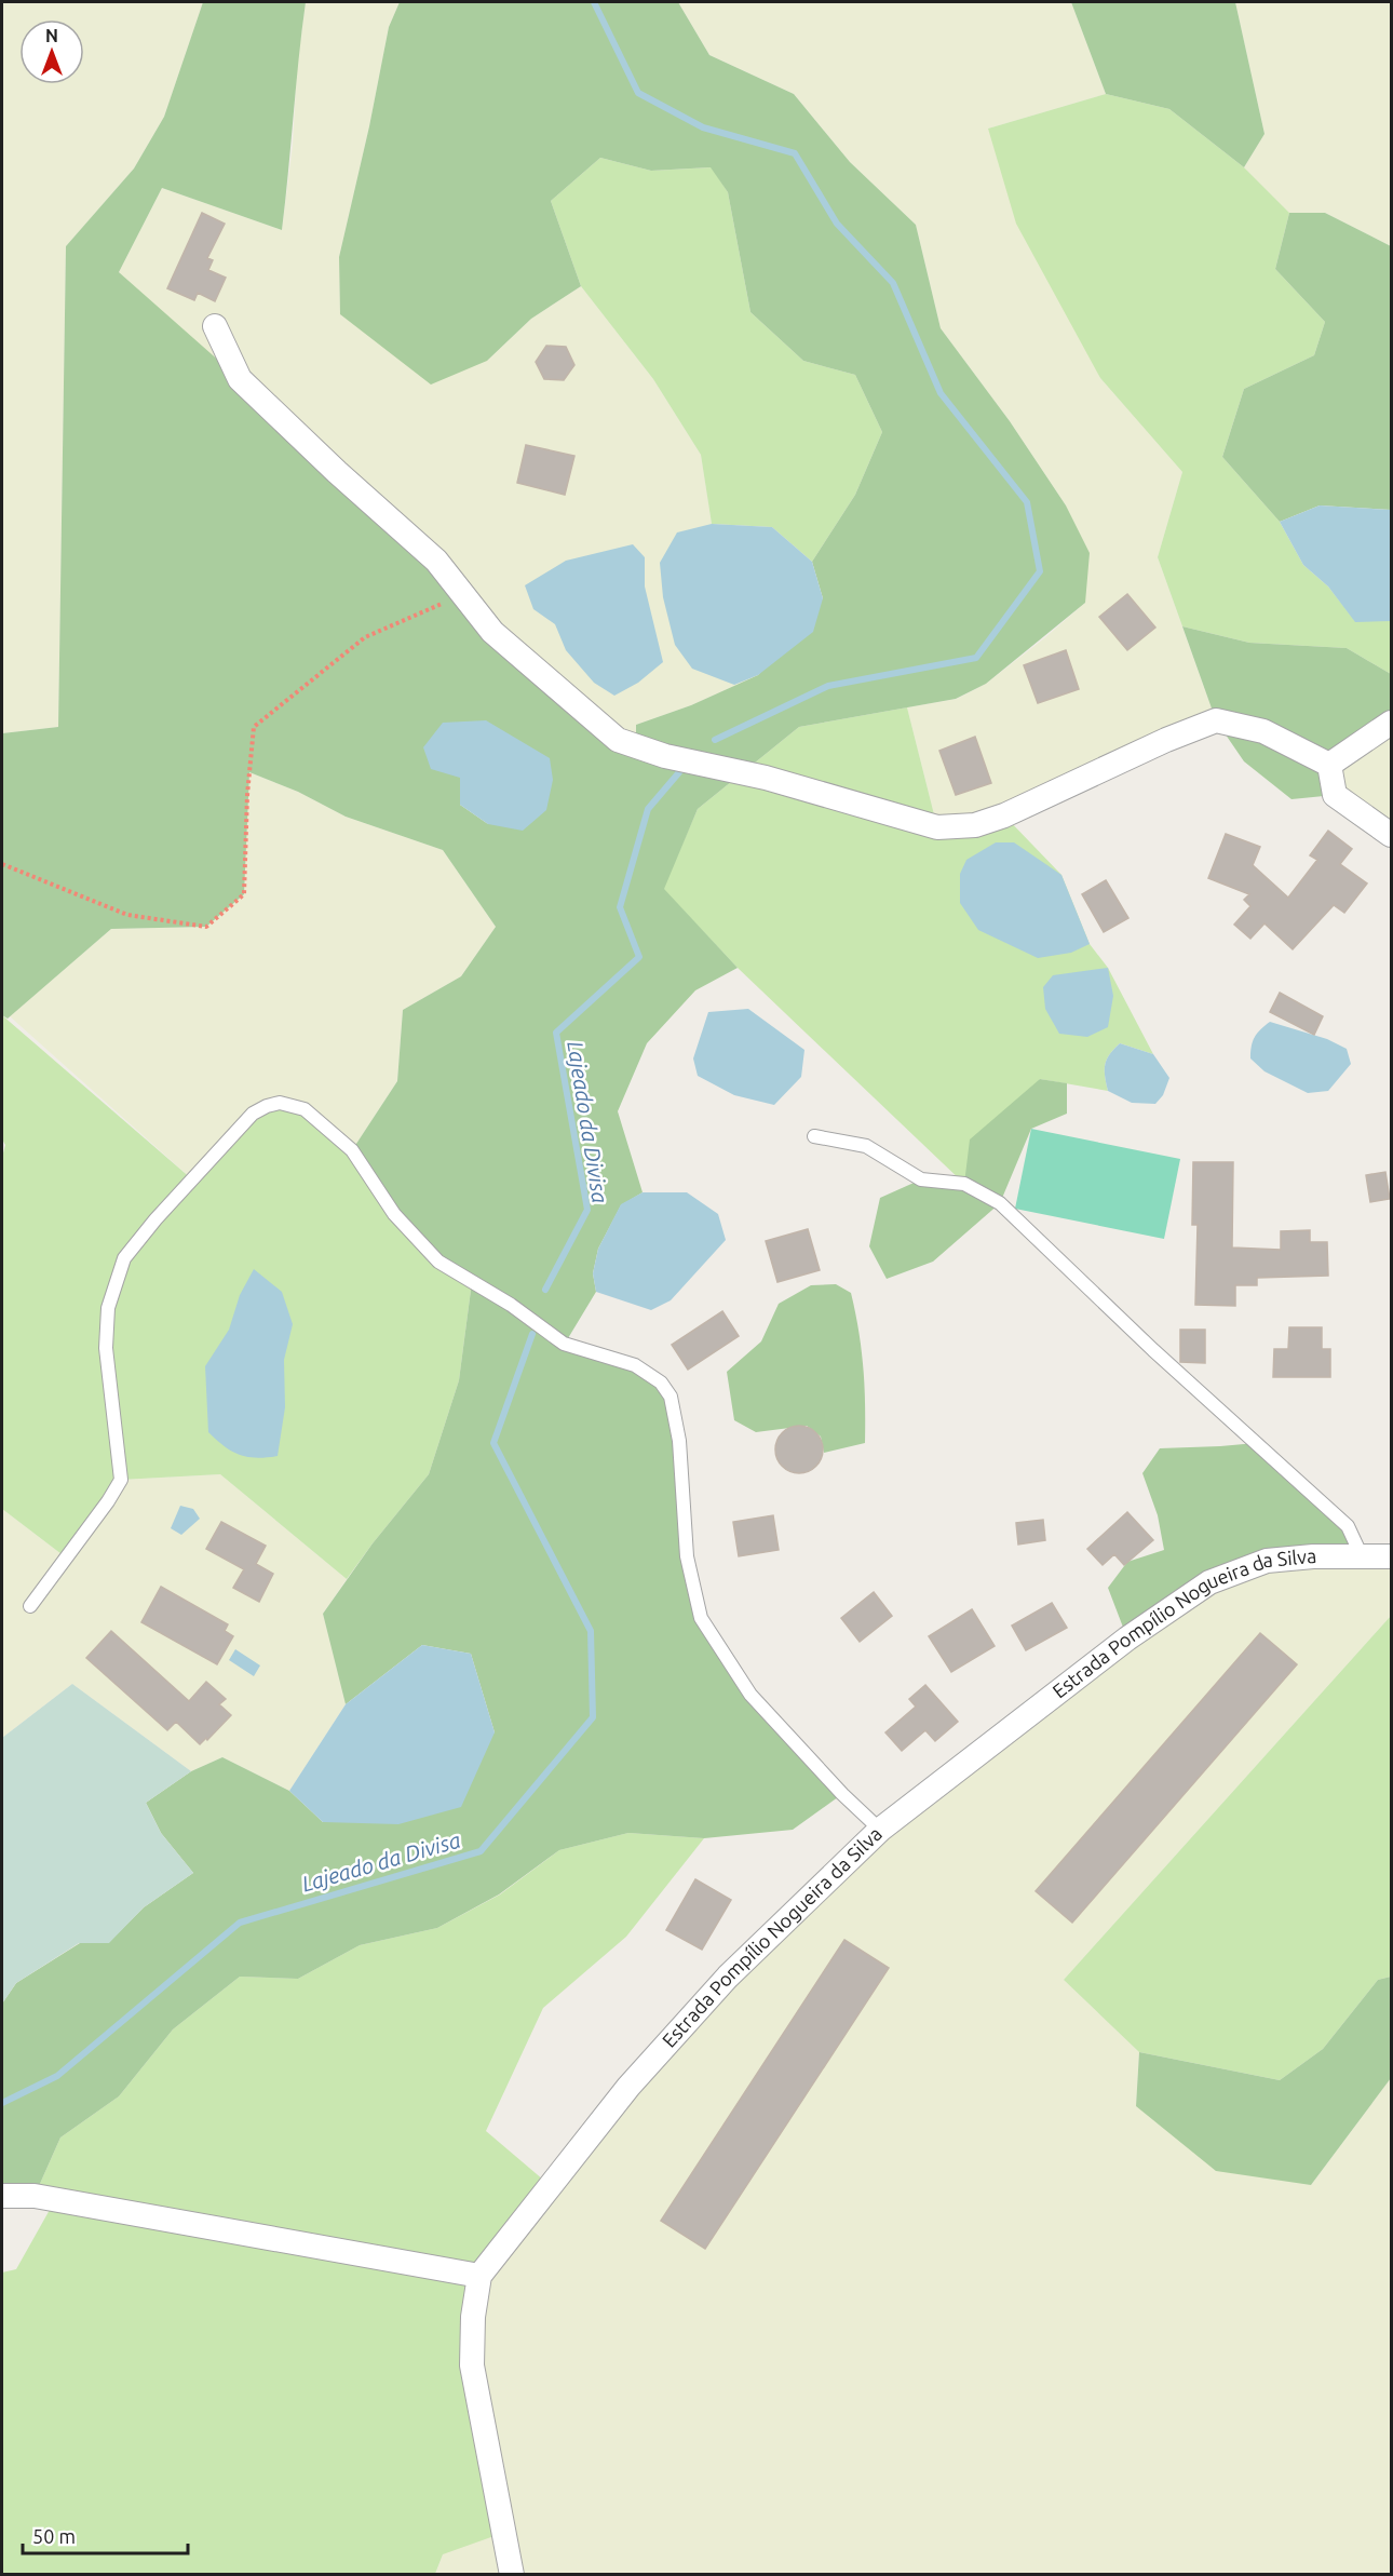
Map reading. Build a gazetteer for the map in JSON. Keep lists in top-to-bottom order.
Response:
{
  "streets": {
    "street": ["Estrada Pompílio Nogueira da Silva"]
  },
  "water": ["Lajeado da Divisa"],
  "scale_bar": "50 m",
  "north": "top"
}
